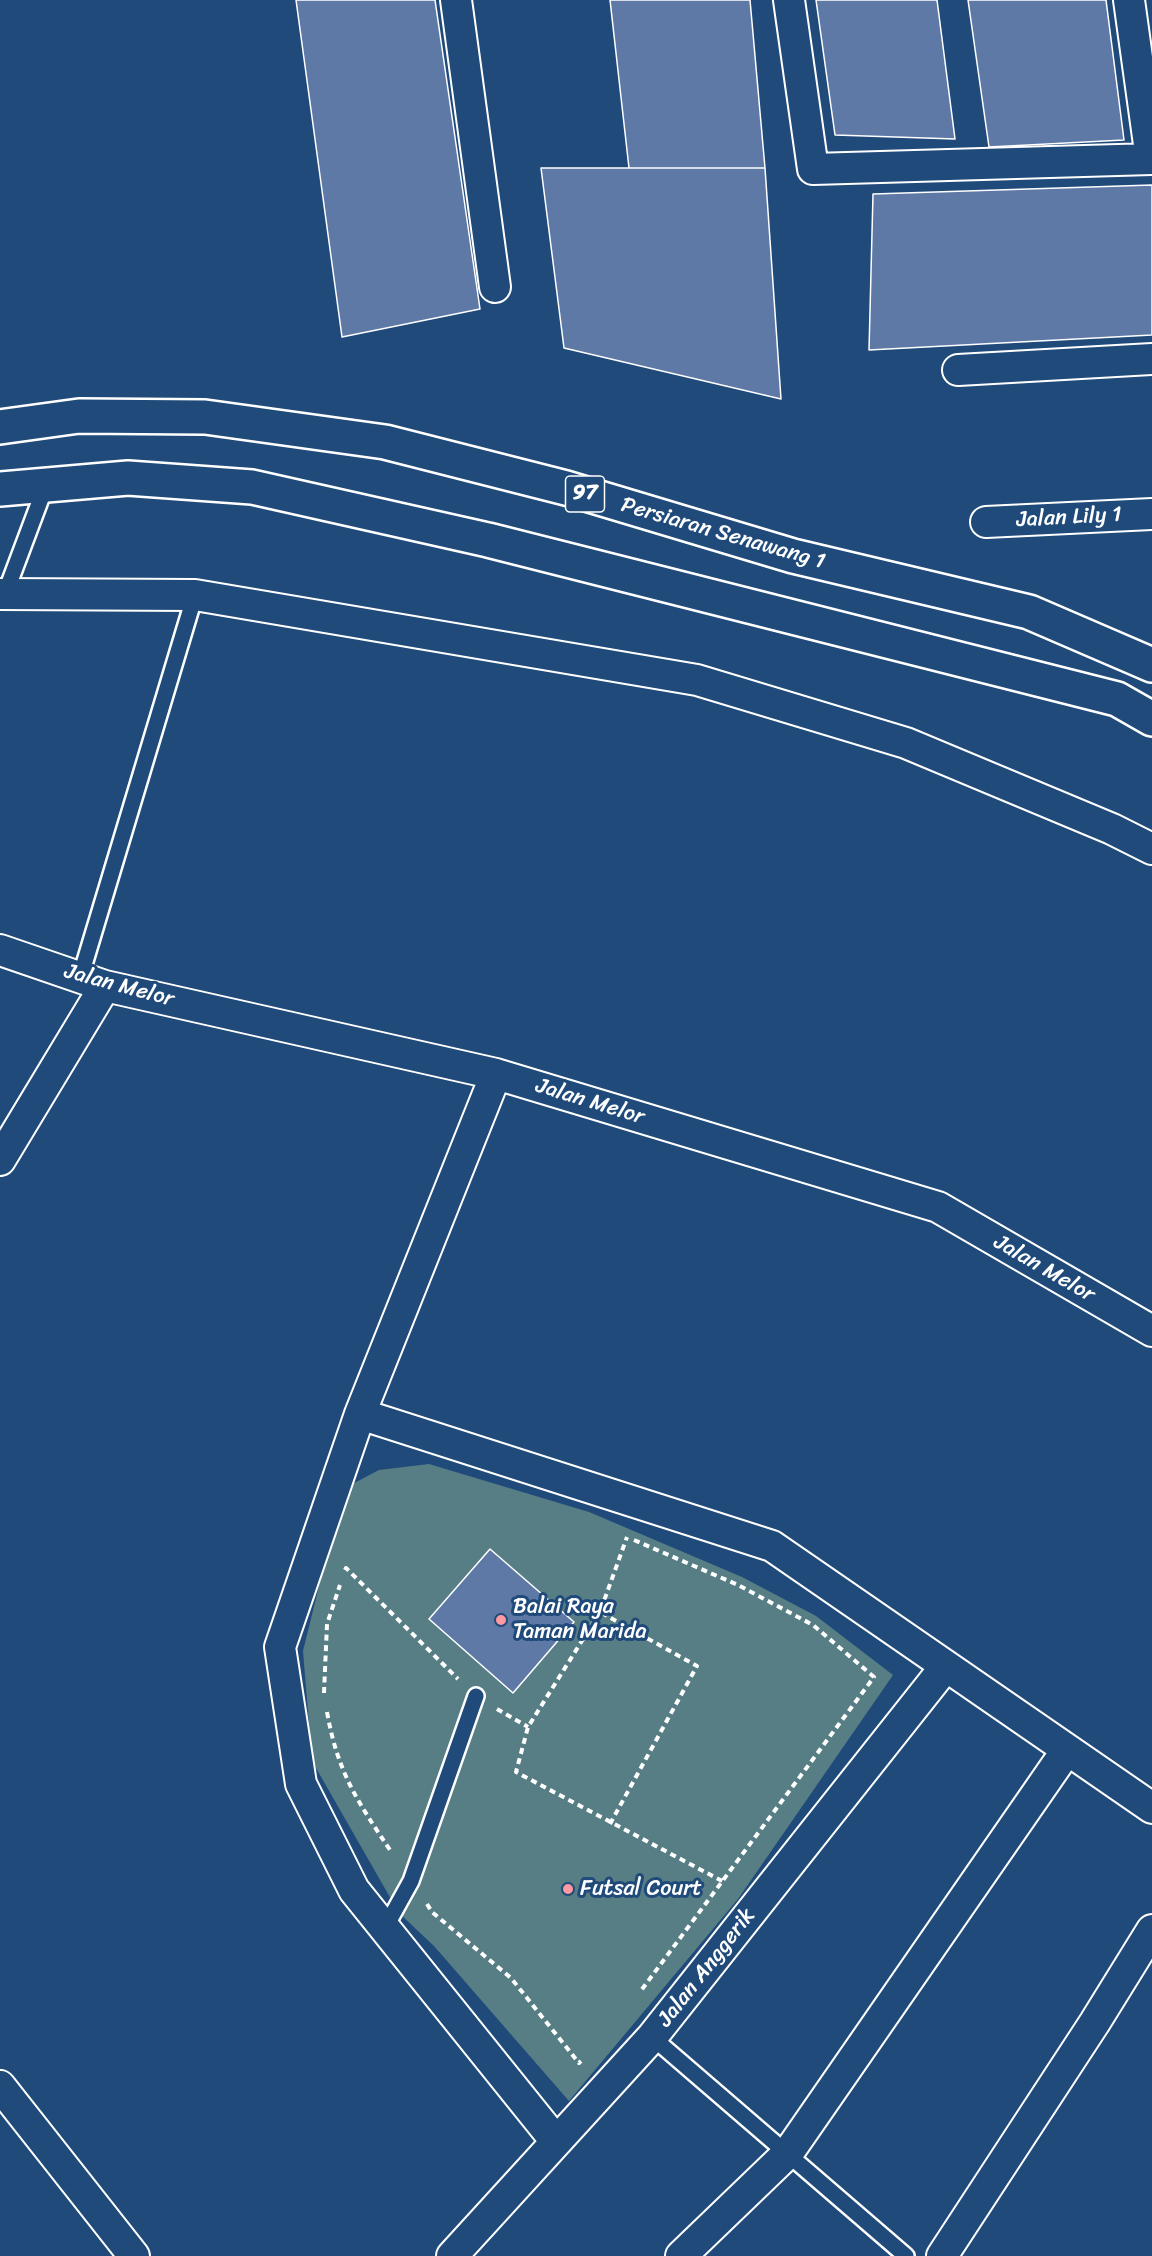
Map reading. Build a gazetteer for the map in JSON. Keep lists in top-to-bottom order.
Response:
{
  "streets": {
    "main road": ["97", "Persiaran Senawang 1"],
    "street": ["Jalan Lily 1", "Jalan Melor", "Jalan Anggerik"]
  },
  "places": ["Balai Raya Taman Marida", "Futsal Court"]
}
